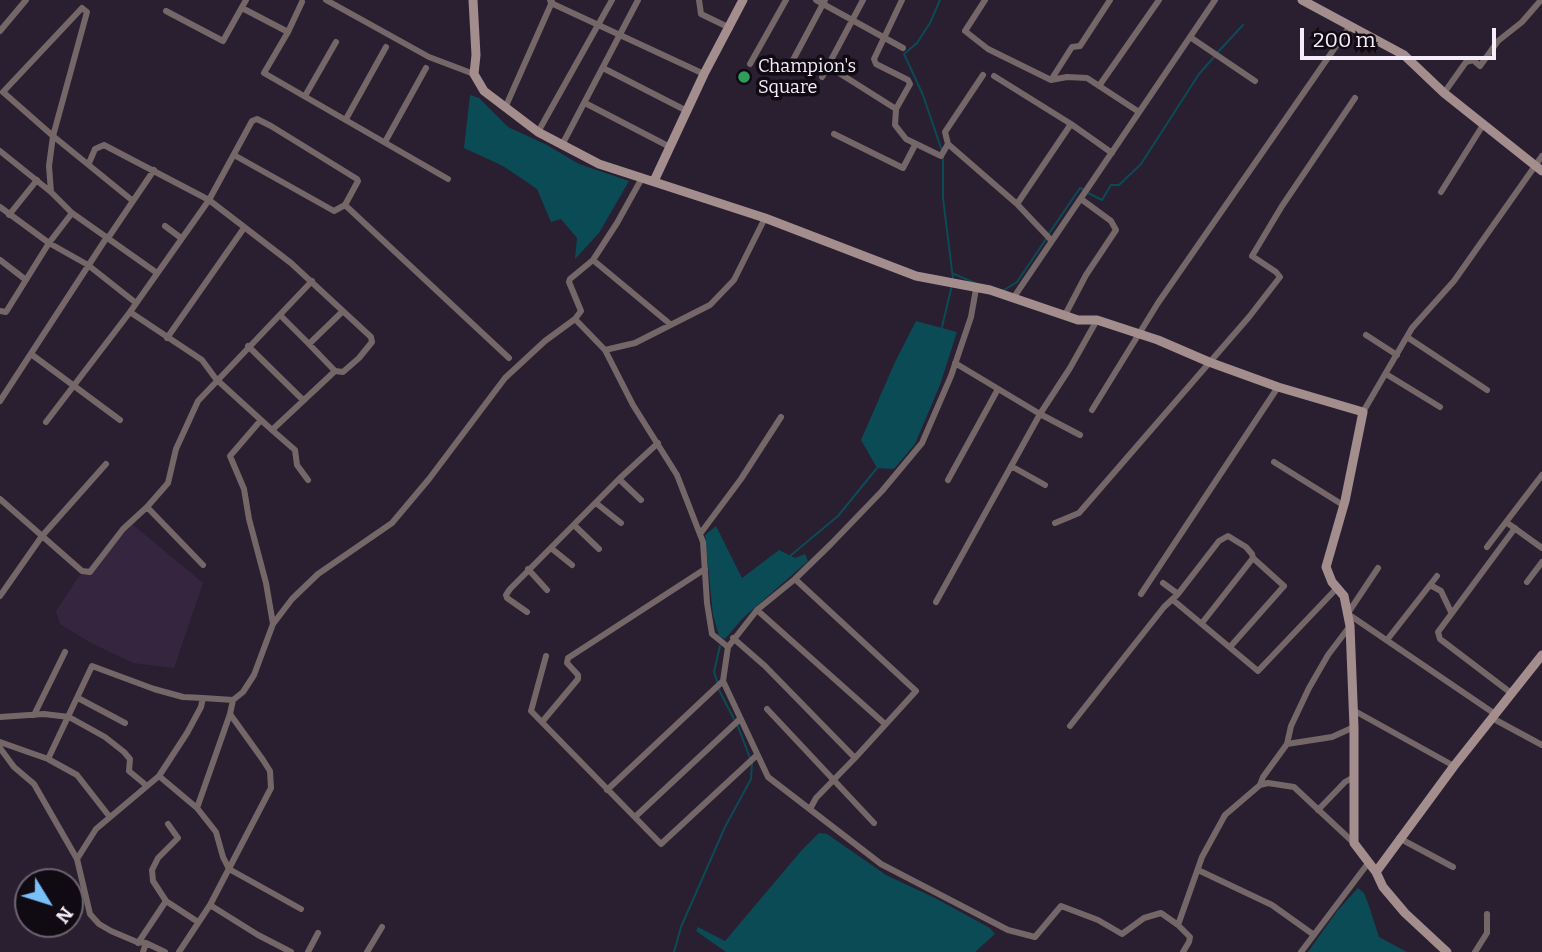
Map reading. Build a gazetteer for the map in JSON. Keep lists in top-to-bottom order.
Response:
{
  "places": ["Champion's Square"],
  "scale_bar": "200 m",
  "north": "bottom right"
}
